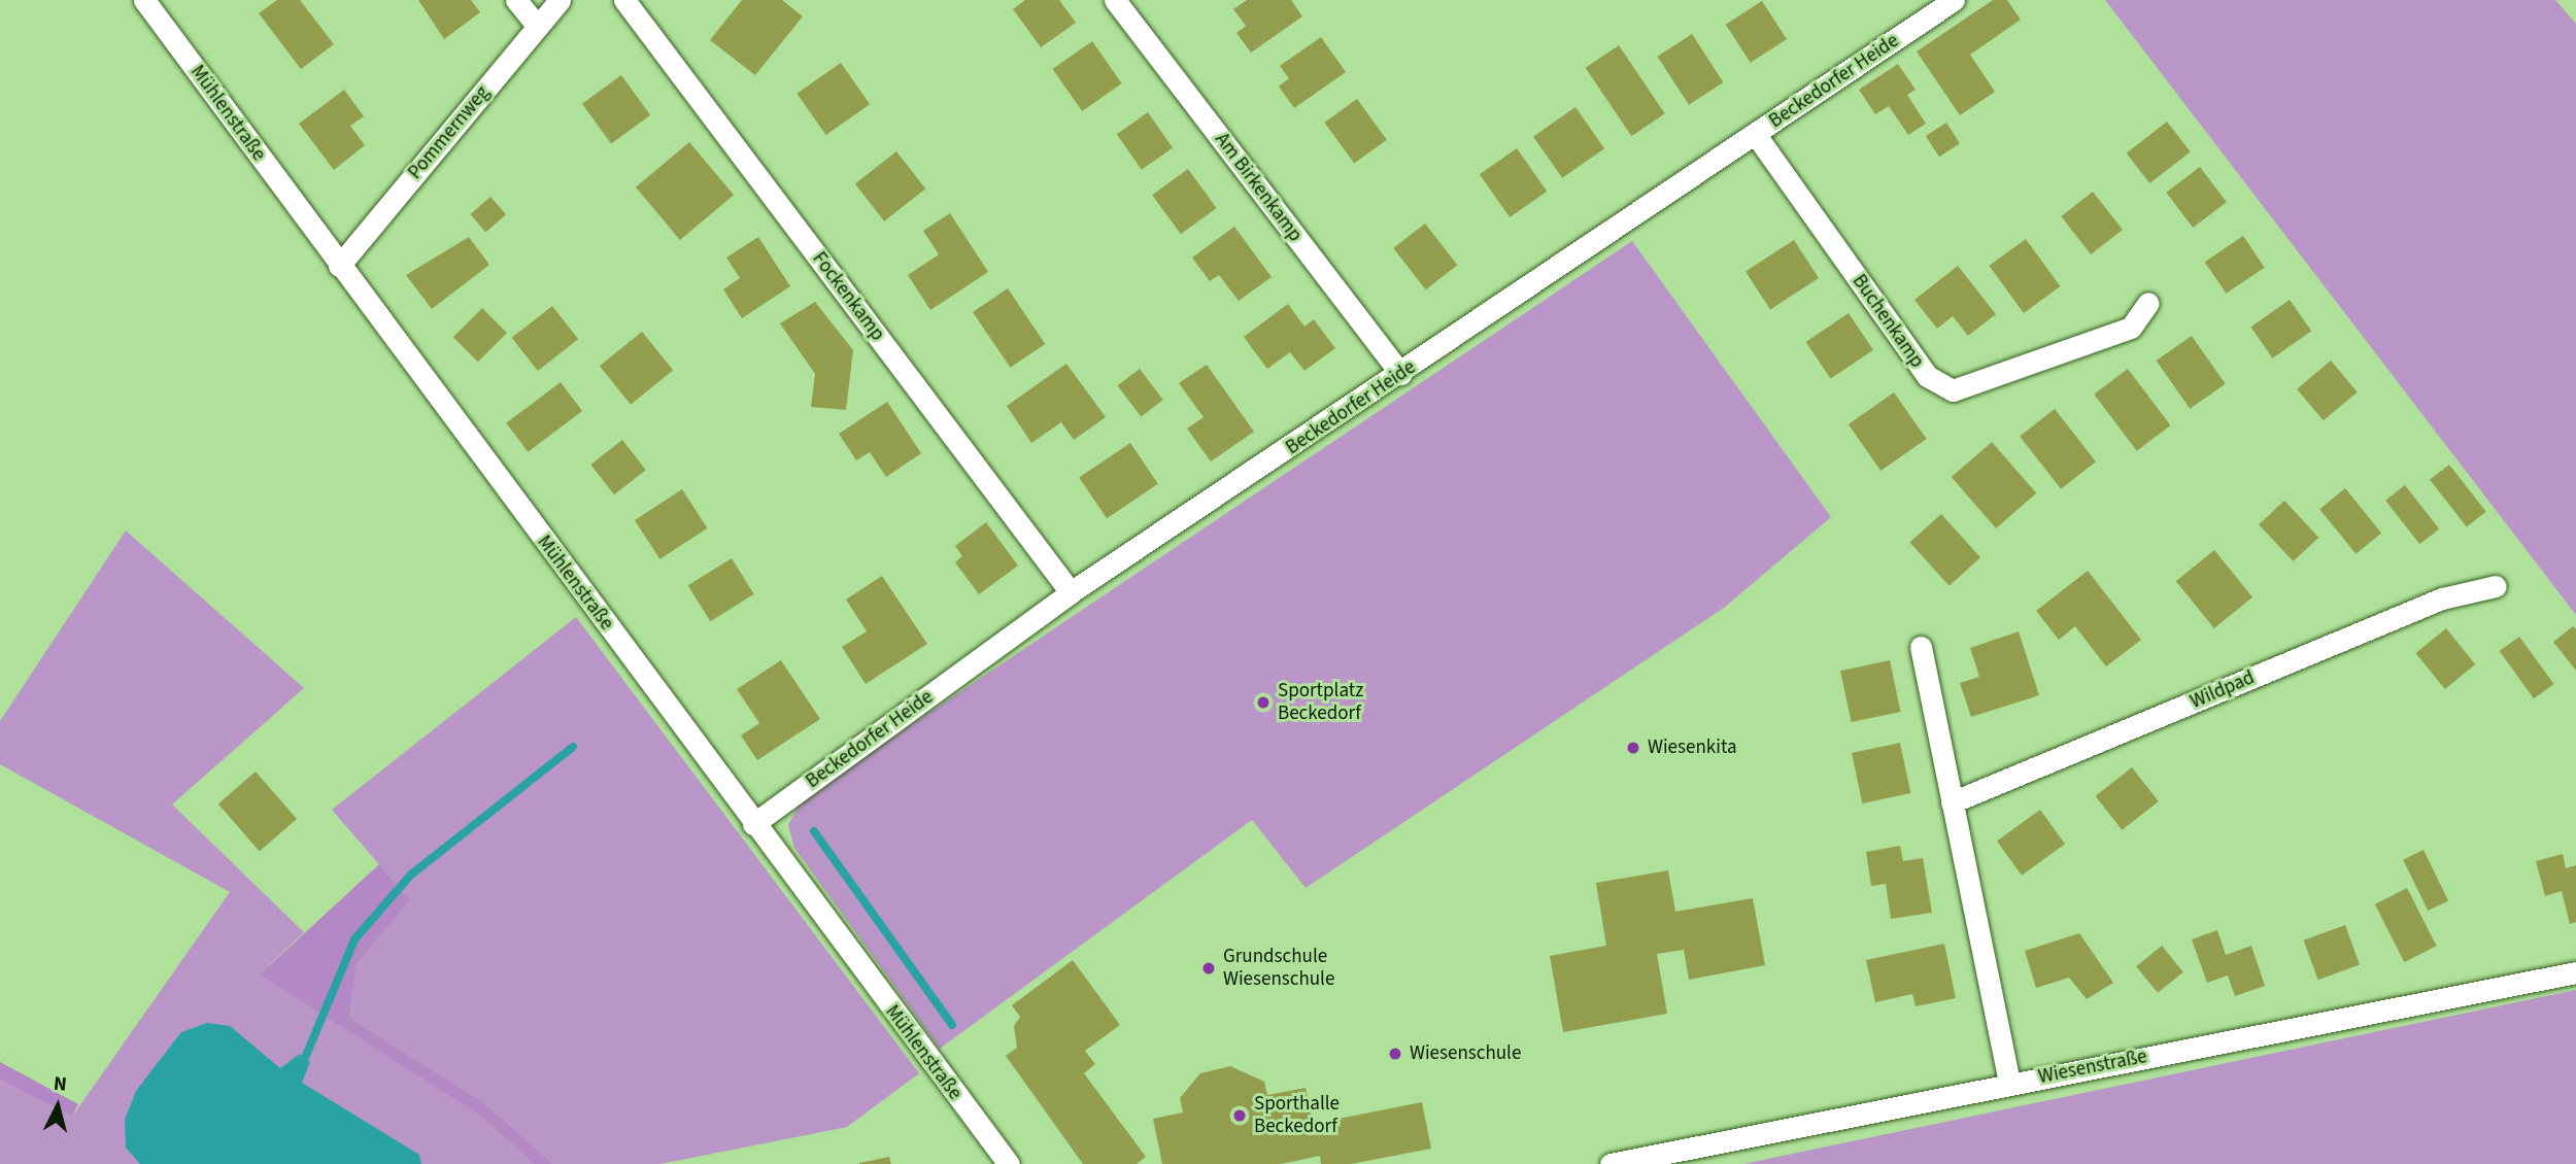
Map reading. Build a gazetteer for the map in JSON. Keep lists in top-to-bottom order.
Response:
{
  "streets": {
    "street": [
      "Beckedorfer Heide",
      "Mühlenstraße",
      "Pommernweg",
      "Am Birkenkamp",
      "Fockenkamp",
      "Buchenkamp",
      "Wildpad",
      "Wiesenstraße"
    ]
  },
  "crossings": [
    ["Beckedorfer Heide", "Mühlenstraße"],
    ["Beckedorfer Heide", "Am Birkenkamp"],
    ["Beckedorfer Heide", "Fockenkamp"],
    ["Beckedorfer Heide", "Buchenkamp"],
    ["Mühlenstraße", "Pommernweg"]
  ],
  "places": [
    "Sportplatz Beckedorf",
    "Wiesenkita",
    "Grundschule Wiesenschule",
    "Wiesenschule",
    "Sporthalle Beckedorf"
  ],
  "north": "top"
}
